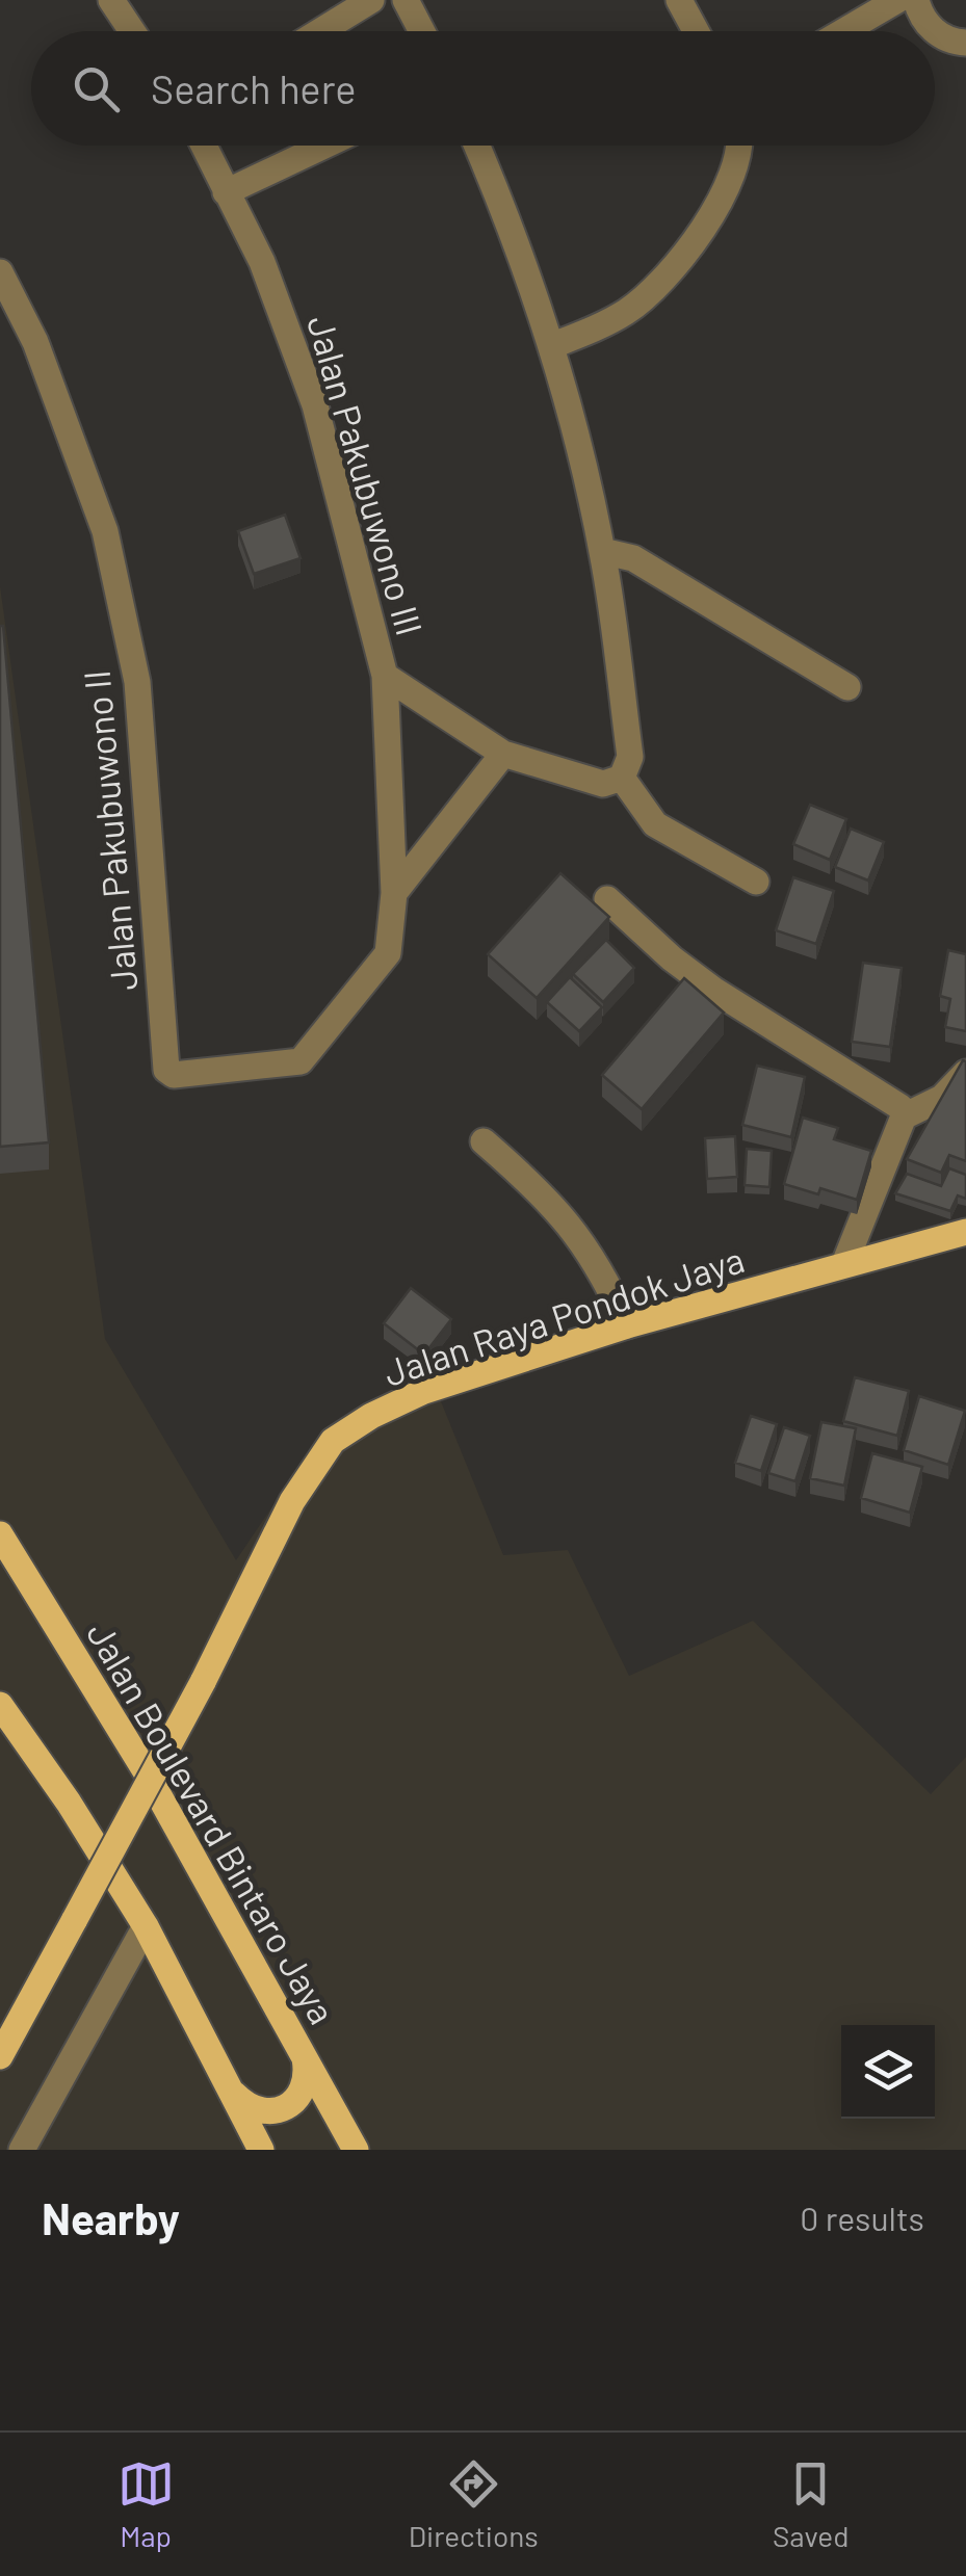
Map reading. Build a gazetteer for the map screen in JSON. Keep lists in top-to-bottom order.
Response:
{
  "streets": {
    "main road": ["Jalan Raya Pondok Jaya", "Jalan Boulevard Bintaro Jaya"],
    "street": ["Jalan Pakubuwono III", "Jalan Pakubuwono II"]
  },
  "crossings": [
    ["Jalan Pakubuwono III", "Jalan Pakubuwono II"]
  ],
  "page": {
    "search": "Search here",
    "heading": ["Nearby", "0 results"],
    "nav": ["Map", "Directions", "Saved"]
  }
}
